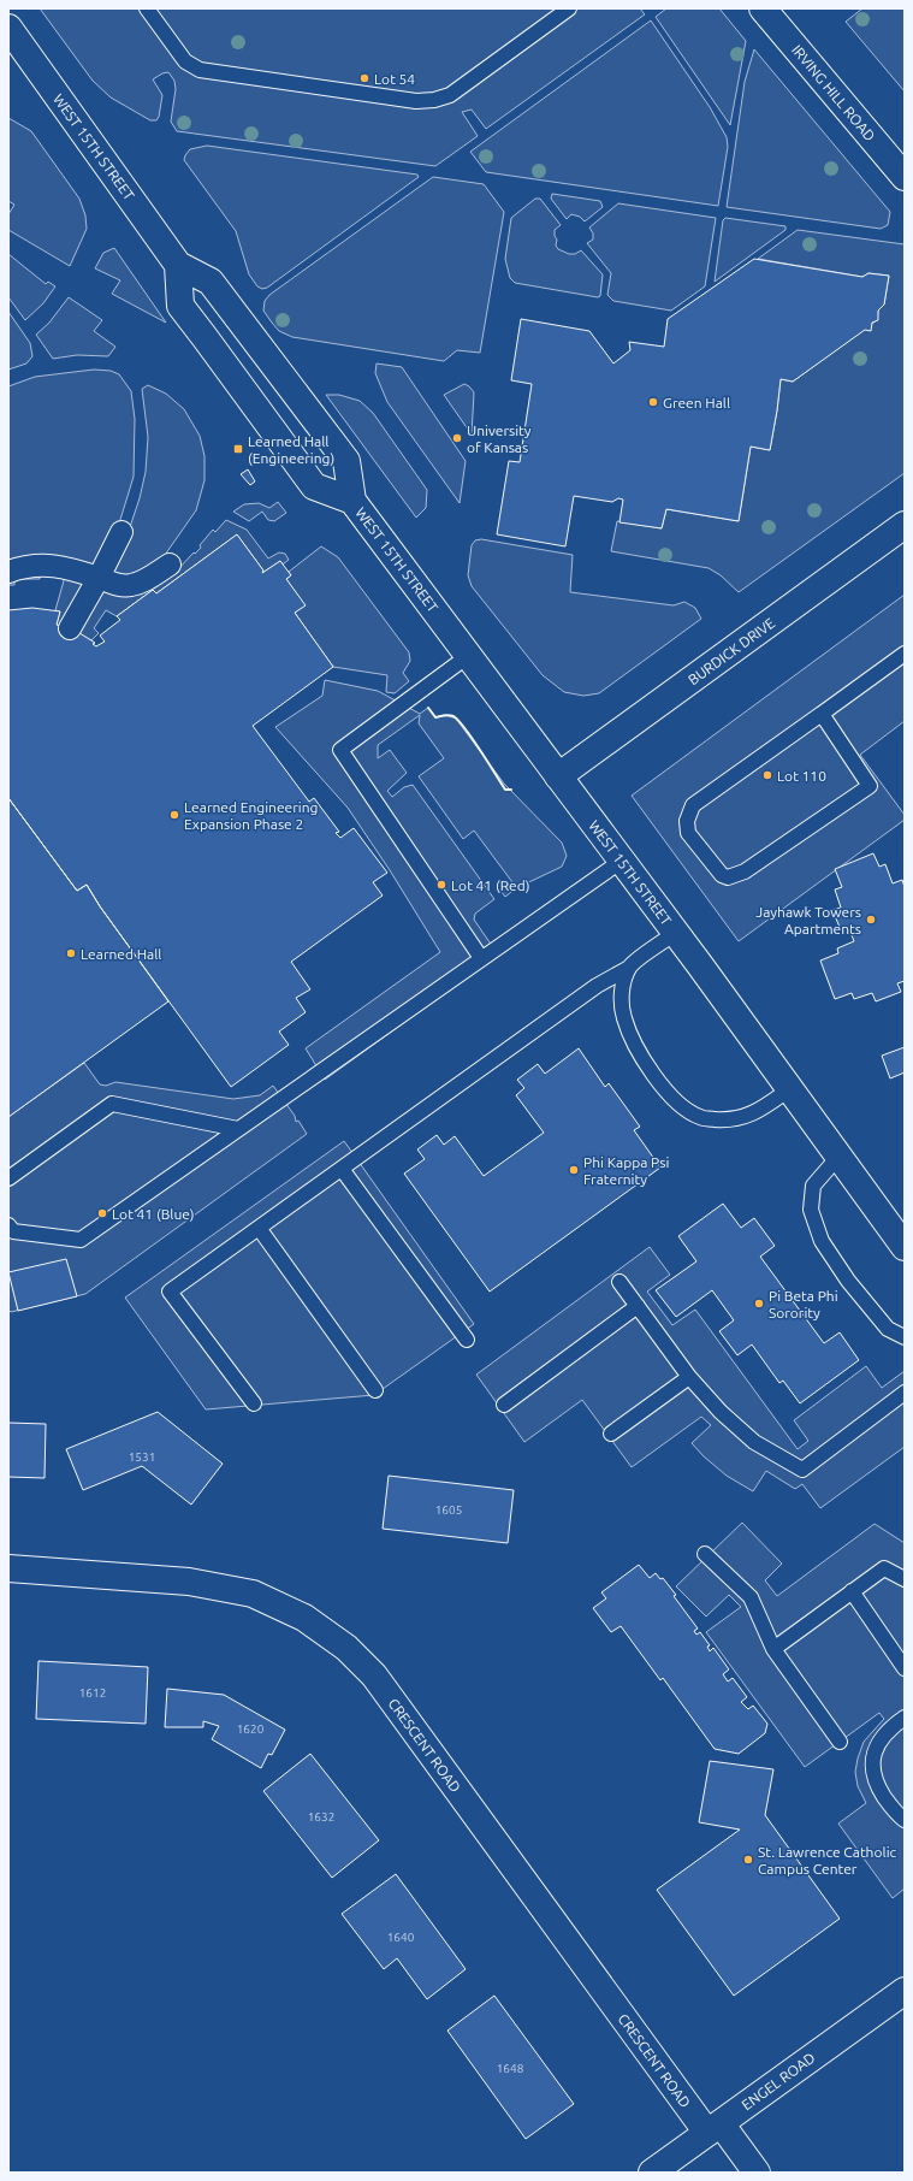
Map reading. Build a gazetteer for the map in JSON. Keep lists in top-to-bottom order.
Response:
{
  "streets": {
    "street": [
      "IRVING HILL ROAD",
      "WEST 15TH STREET",
      "BURDICK DRIVE",
      "CRESCENT ROAD",
      "ENGEL ROAD"
    ]
  },
  "crossings": [
    ["WEST 15TH STREET", "BURDICK DRIVE"],
    ["CRESCENT ROAD", "ENGEL ROAD"]
  ],
  "places": {
    "other": [
      "Lot 54",
      "Green Hall",
      "University of Kansas",
      "Lot 110",
      "Learned Engineering Expansion Phase 2",
      "Lot 41 (Red)",
      "Jayhawk Towers Apartments",
      "Learned Hall",
      "Phi Kappa Psi Fraternity",
      "Lot 41 (Blue)",
      "Pi Beta Phi Sorority",
      "St. Lawrence Catholic Campus Center"
    ],
    "transit": ["Learned Hall (Engineering)"]
  },
  "house_numbers": [
    "1531",
    "1605",
    "1612",
    "1620",
    "1632",
    "1640",
    "1648"
  ]
}
